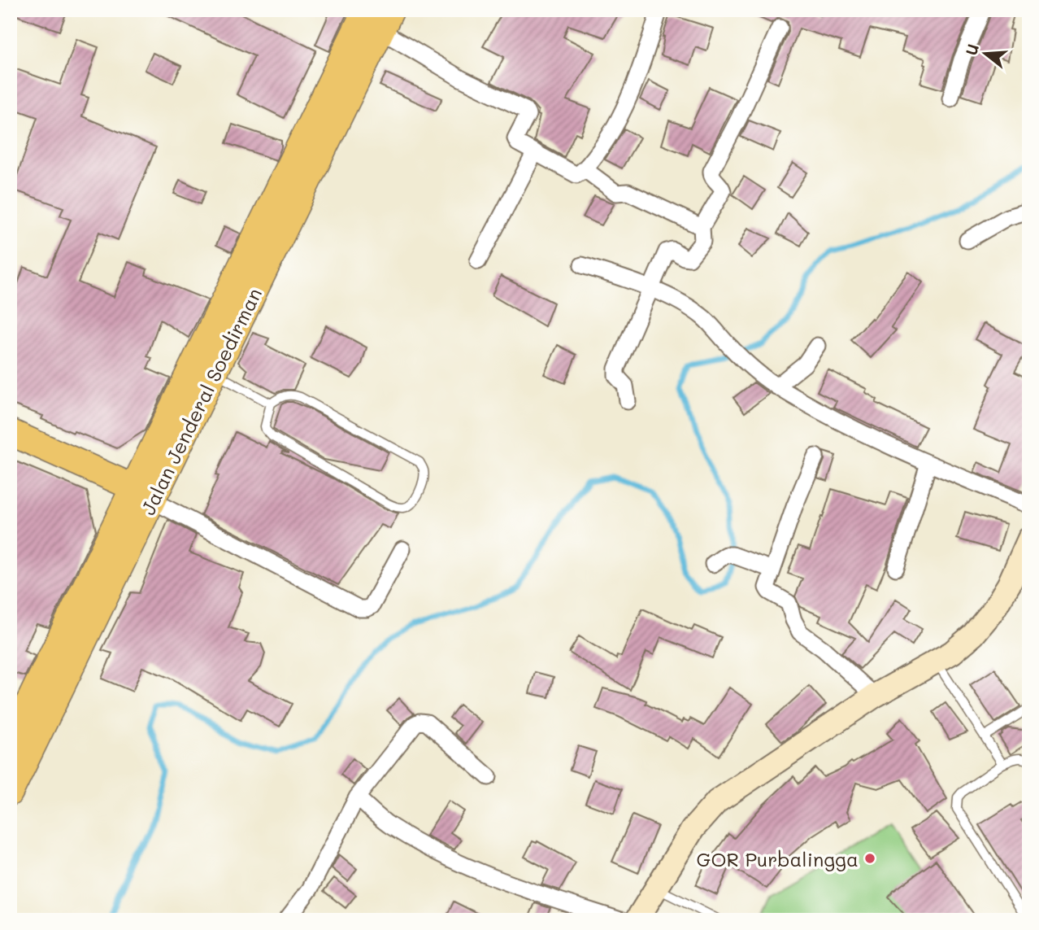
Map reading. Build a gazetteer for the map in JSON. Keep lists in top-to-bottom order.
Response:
{
  "streets": {
    "main road": ["Jalan Jenderal Soedirman"]
  },
  "places": ["GOR Purbalingga"],
  "north": "left"
}
